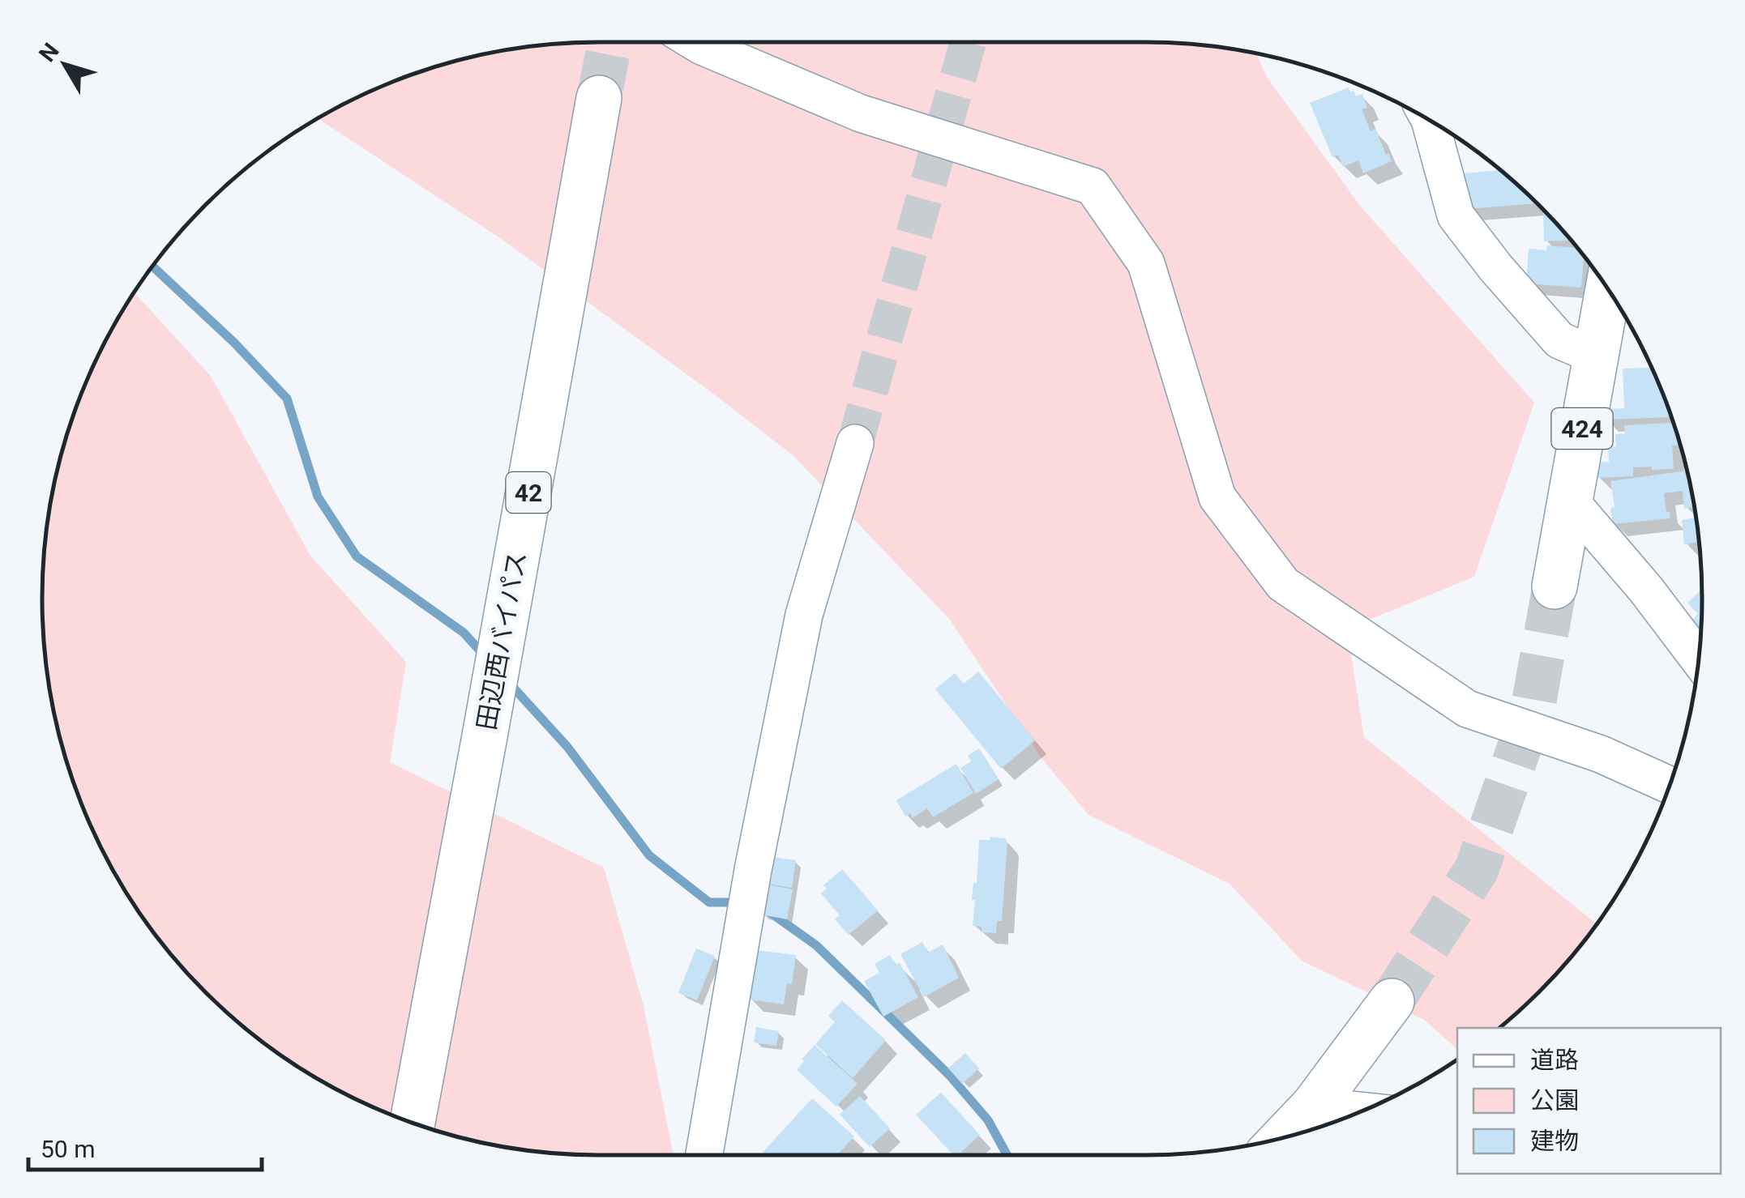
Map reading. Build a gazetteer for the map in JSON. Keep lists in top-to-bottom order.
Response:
{
  "streets": {
    "highway": ["424", "42", "田辺西バイパス"]
  },
  "legend": ["道路", "公園", "建物"],
  "scale_bar": "50 m",
  "north": "top left"
}
